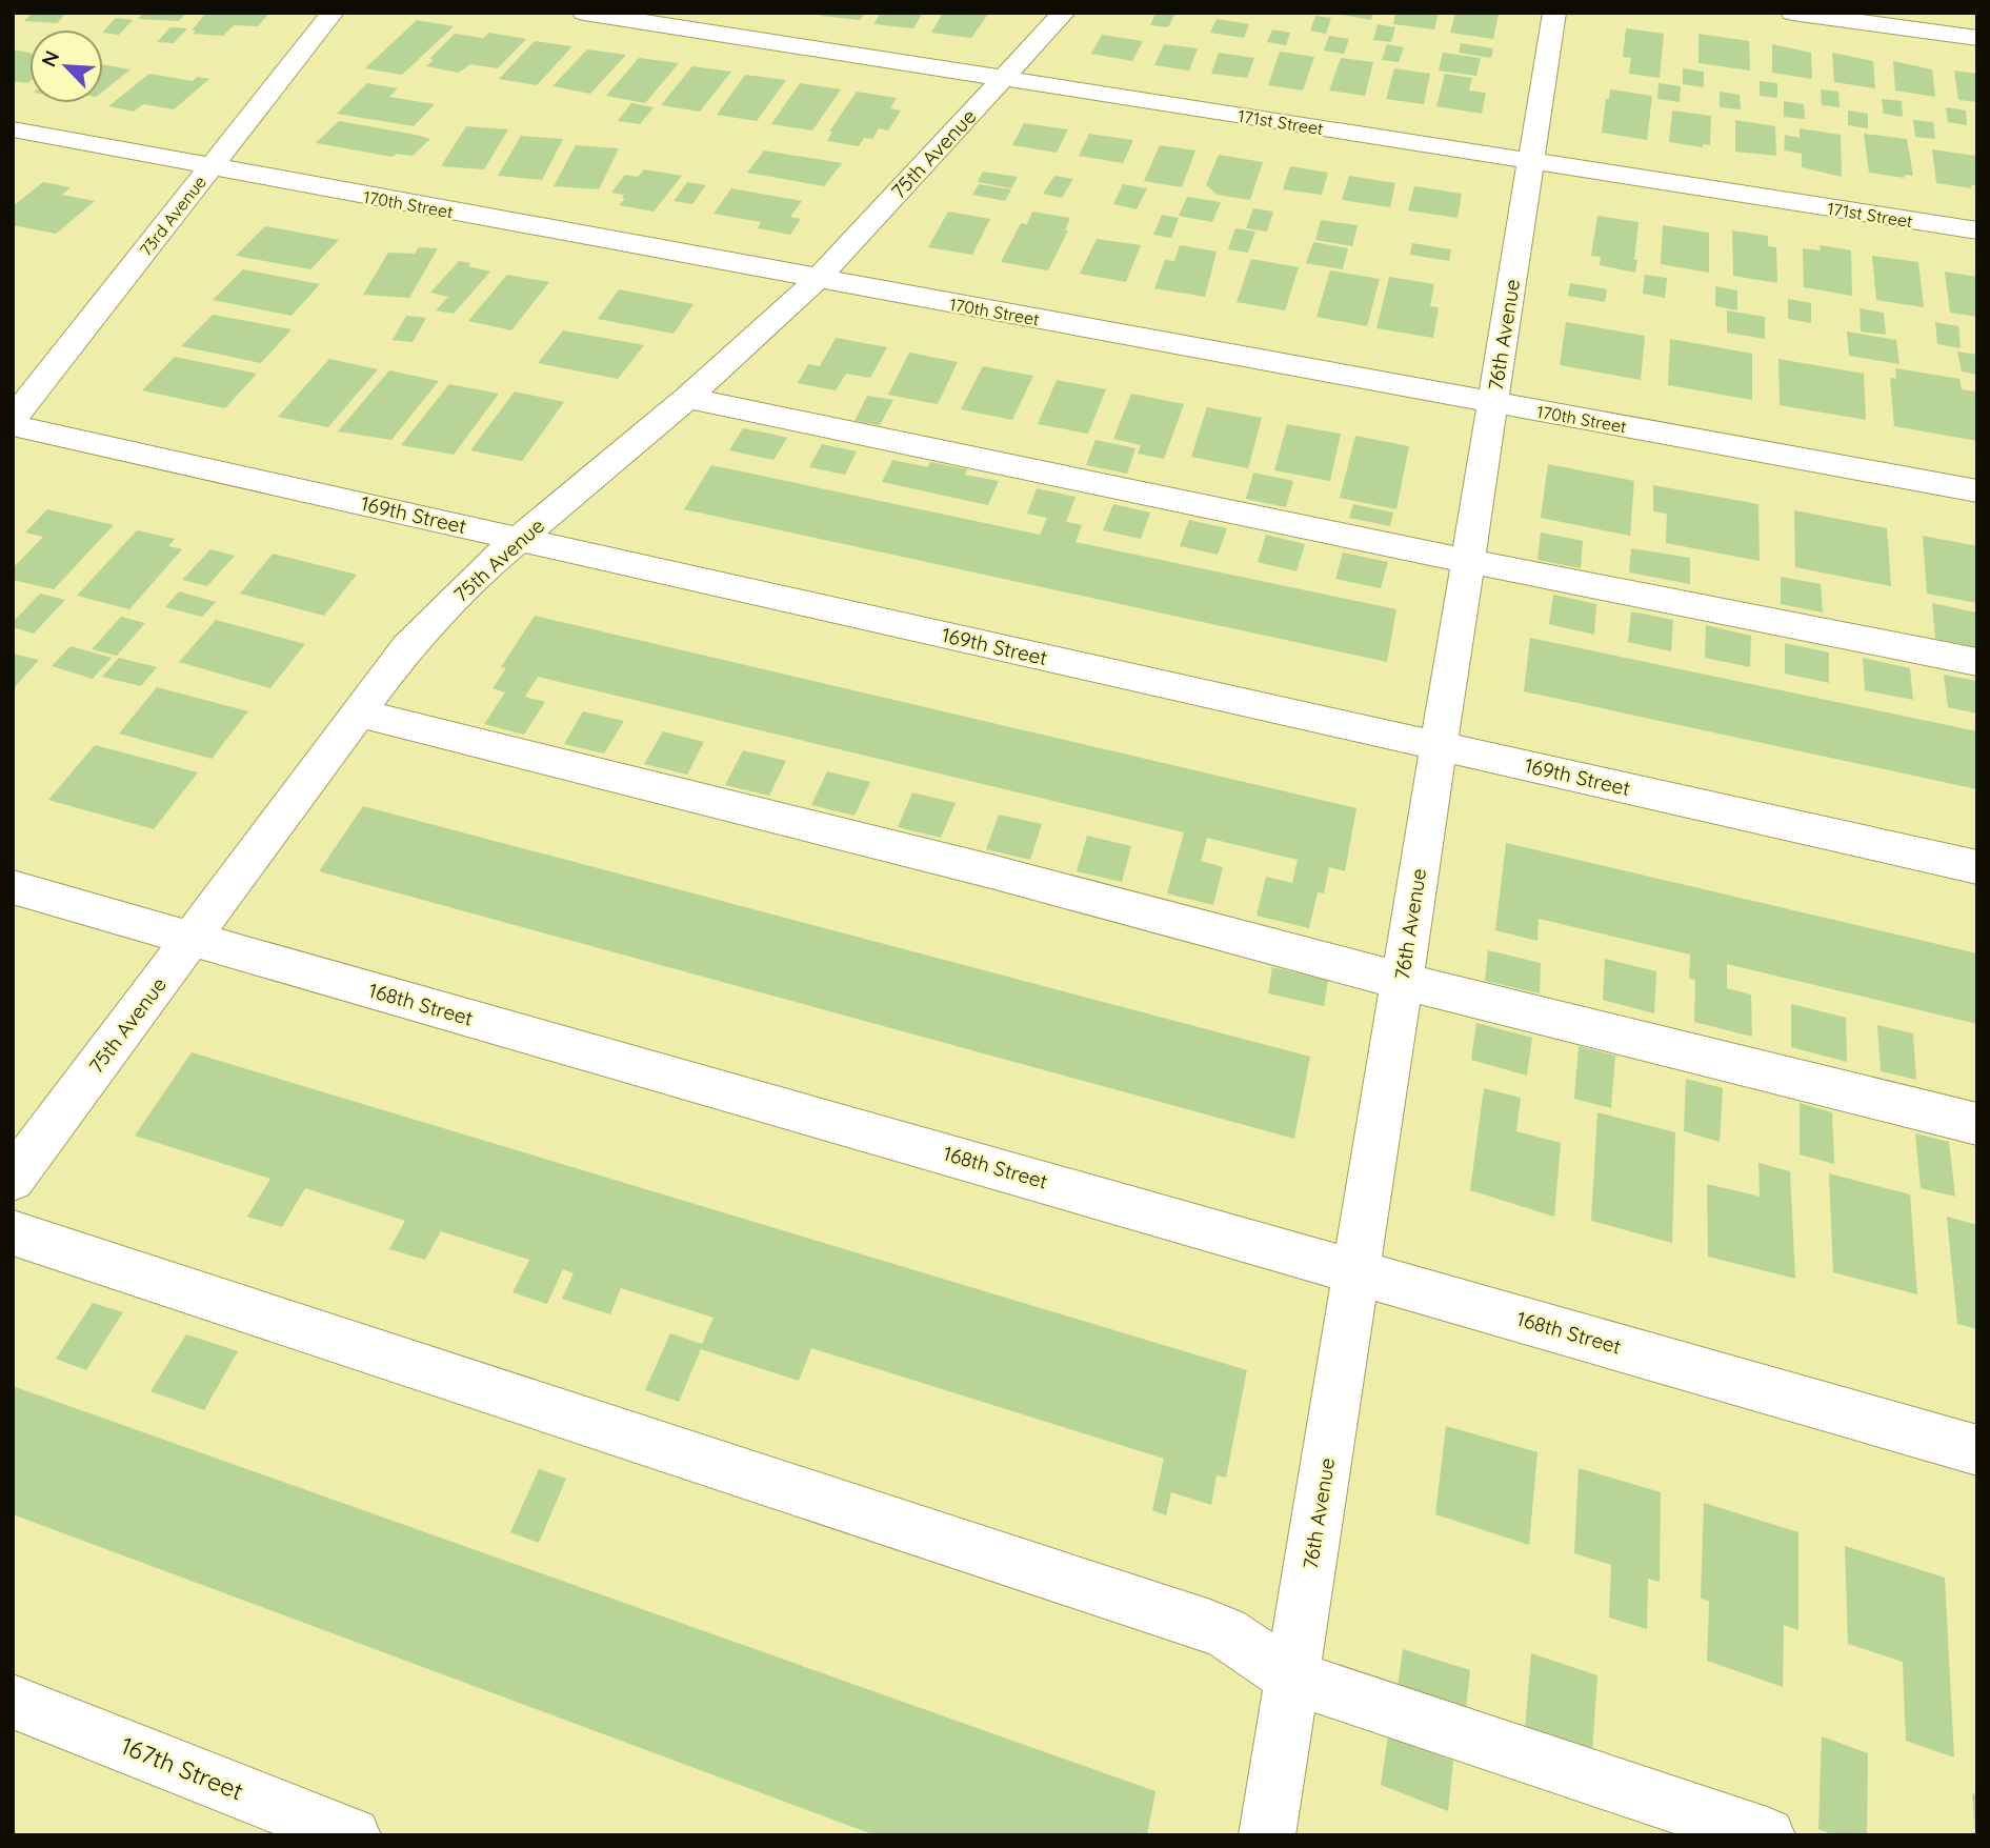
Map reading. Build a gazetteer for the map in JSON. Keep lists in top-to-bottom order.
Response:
{
  "streets": {
    "street": [
      "171st Street",
      "75th Avenue",
      "170th Street",
      "73rd Avenue",
      "76th Avenue",
      "169th Street",
      "168th Street",
      "167th Street"
    ]
  },
  "crossings": [
    ["171st Street", "75th Avenue"],
    ["171st Street", "76th Avenue"],
    ["75th Avenue", "170th Street"],
    ["75th Avenue", "169th Street"],
    ["75th Avenue", "168th Street"],
    ["170th Street", "73rd Avenue"],
    ["170th Street", "76th Avenue"],
    ["76th Avenue", "169th Street"],
    ["76th Avenue", "168th Street"]
  ],
  "north": "top left"
}
